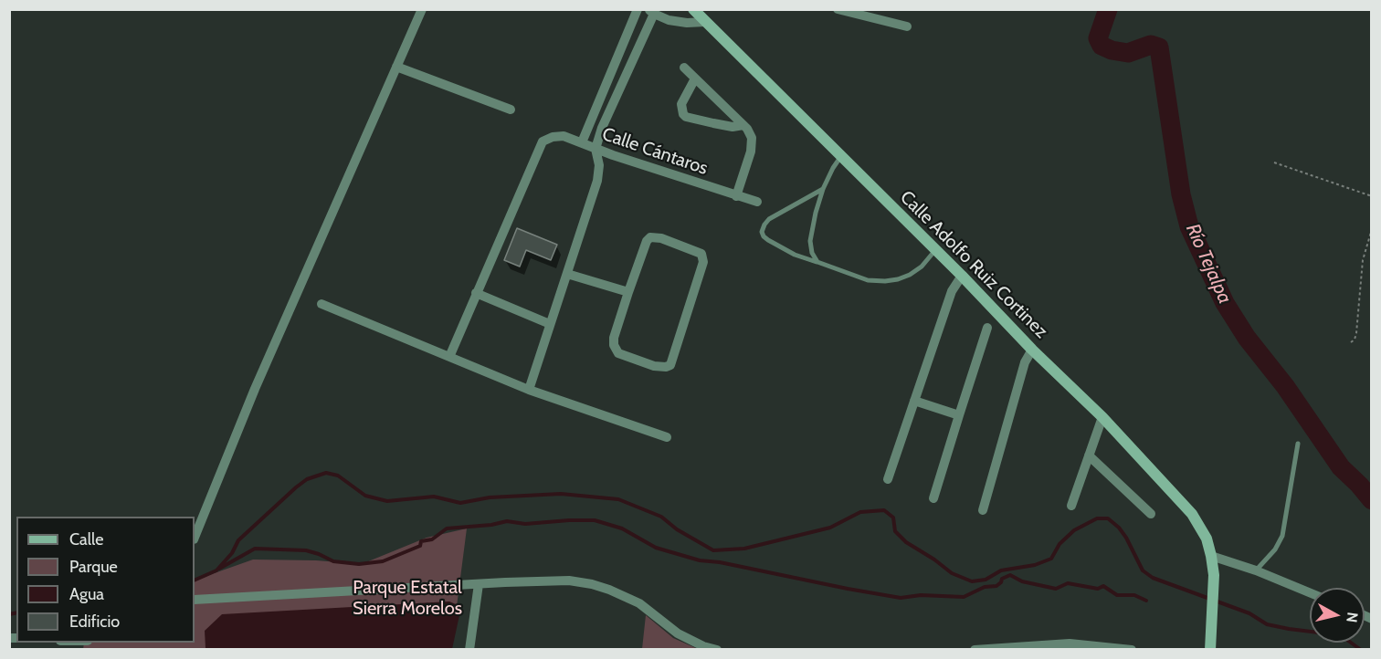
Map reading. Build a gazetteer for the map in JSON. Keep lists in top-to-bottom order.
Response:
{
  "streets": {
    "main road": ["Calle Adolfo Ruiz Cortinez"],
    "street": ["Calle Cántaros"]
  },
  "water": ["Río Tejalpa"],
  "parks": ["Parque Estatal Sierra Morelos"],
  "legend": [
    "Calle",
    "Parque",
    "Agua",
    "Edificio"
  ],
  "north": "right"
}
